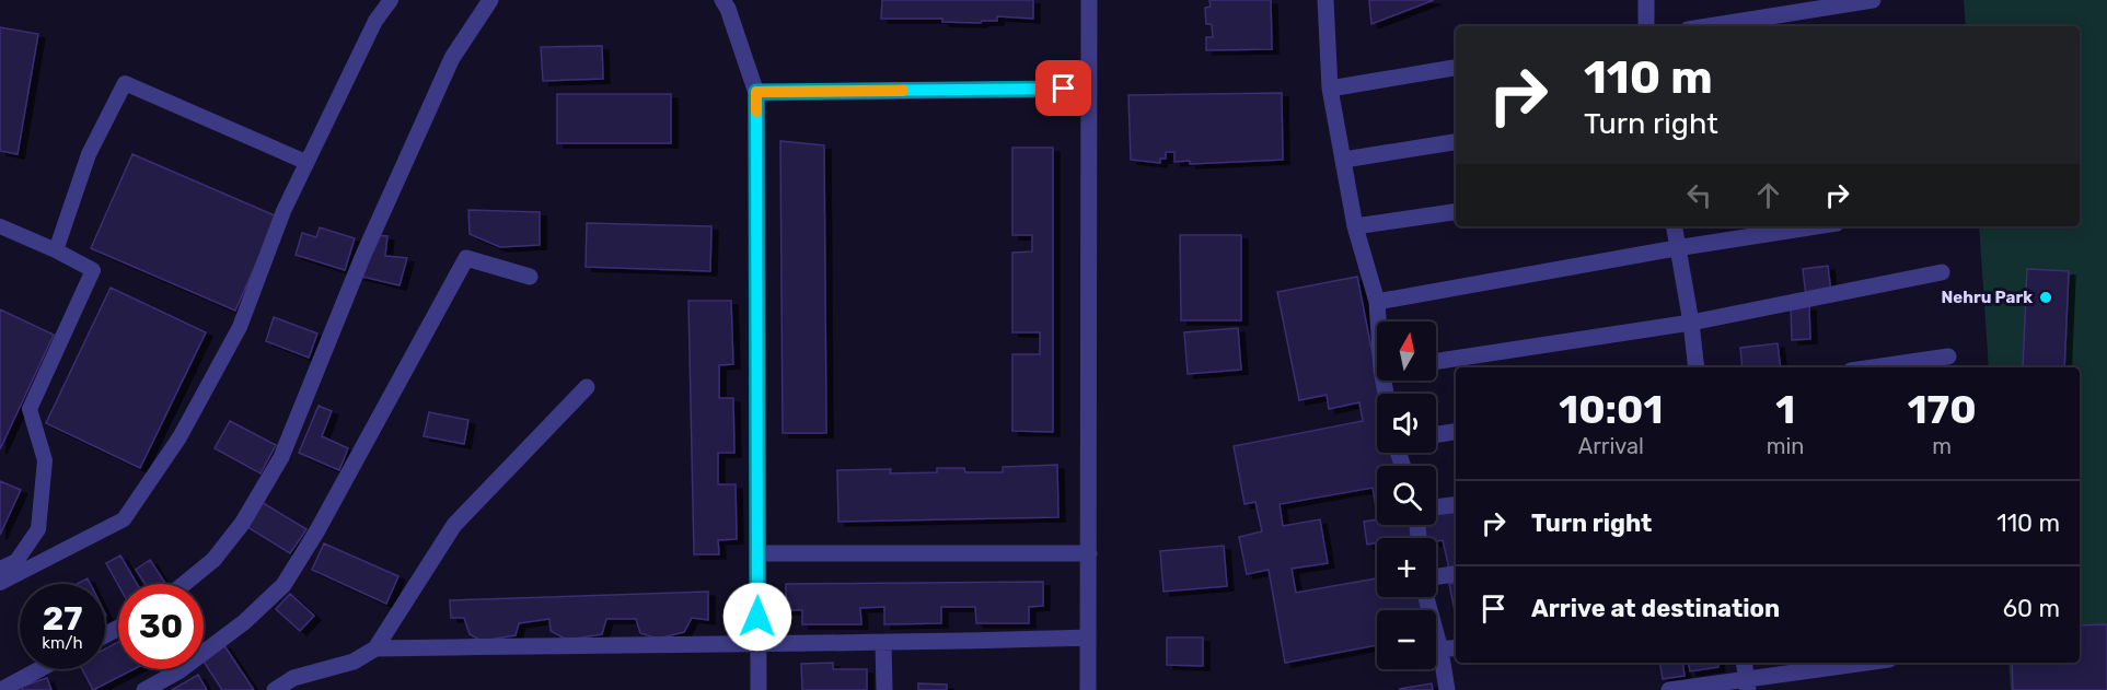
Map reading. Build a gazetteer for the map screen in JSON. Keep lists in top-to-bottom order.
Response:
{
  "places": ["Nehru Park"],
  "north": "top",
  "page": {
    "turn": ["110 m", "Turn right"],
    "map_buttons": ["+", "−"],
    "eta": [
      "10:01",
      "Arrival",
      "1",
      "min",
      "170",
      "m"
    ],
    "list": [
      {
        "name": "Turn right",
        "value": "110 m"
      },
      {
        "name": "Arrive at destination",
        "value": "60 m"
      }
    ],
    "speed": "27 km/h",
    "limit": "30"
  }
}
